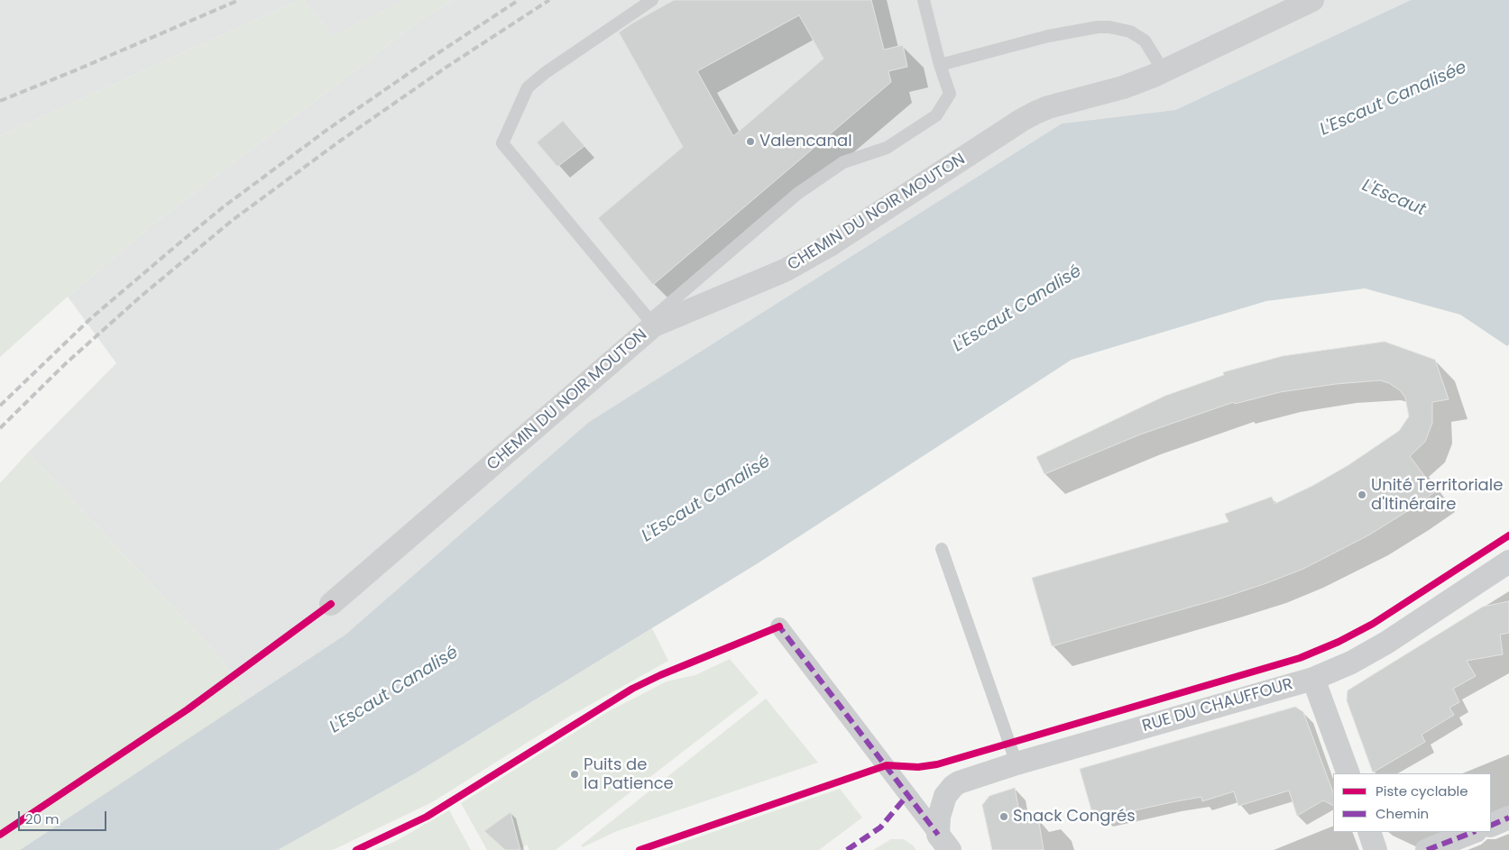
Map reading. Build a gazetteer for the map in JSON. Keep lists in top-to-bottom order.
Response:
{
  "streets": {
    "street": ["CHEMIN DU NOIR MOUTON", "RUE DU CHAUFFOUR"]
  },
  "water": ["L'Escaut Canalisée", "L'Escaut", "L'Escaut Canalisé"],
  "places": [
    "Valencanal",
    "Unité Territoriale d'Itinéraire",
    "Puits de la Patience",
    "Snack Congrés"
  ],
  "legend": ["Piste cyclable", "Chemin"],
  "scale_bar": "20 m"
}
